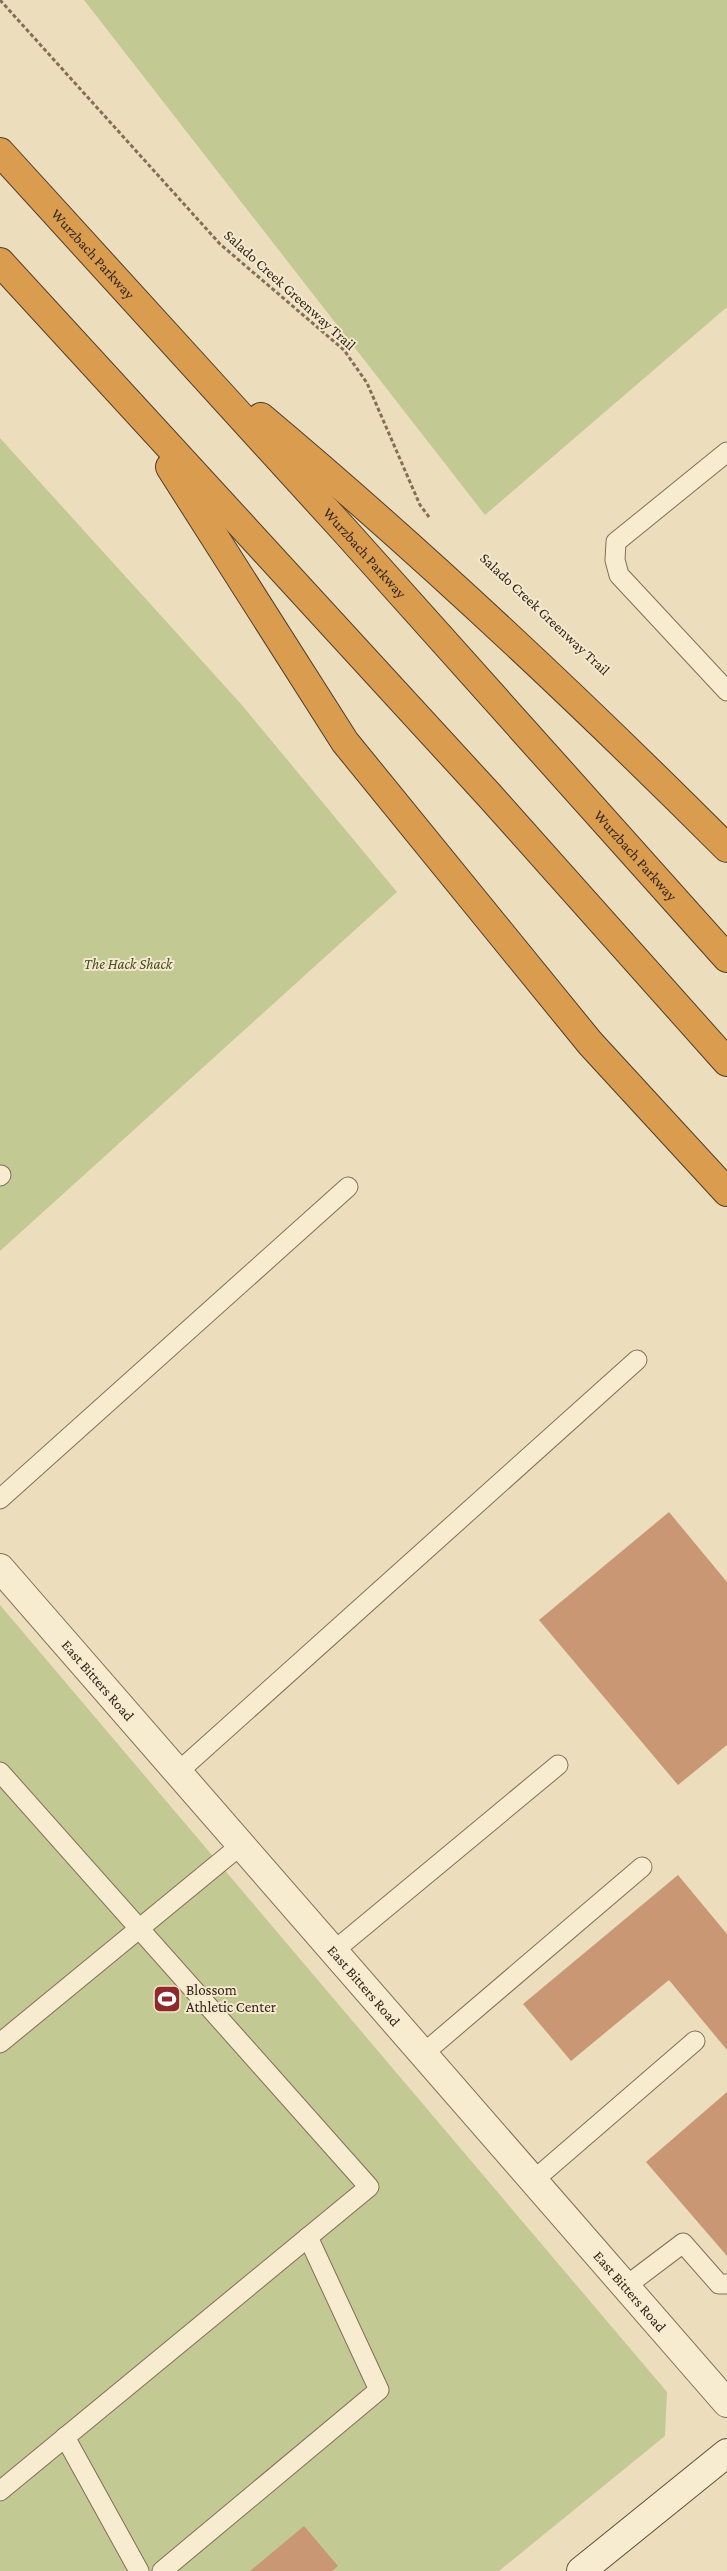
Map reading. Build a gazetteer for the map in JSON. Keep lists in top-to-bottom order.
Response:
{
  "streets": {
    "highway": ["Wurzbach Parkway"],
    "street": ["East Bitters Road"],
    "path": ["Salado Creek Greenway Trail"]
  },
  "parks": ["The Hack Shack"],
  "places": {
    "sports": ["Blossom Athletic Center"]
  }
}
